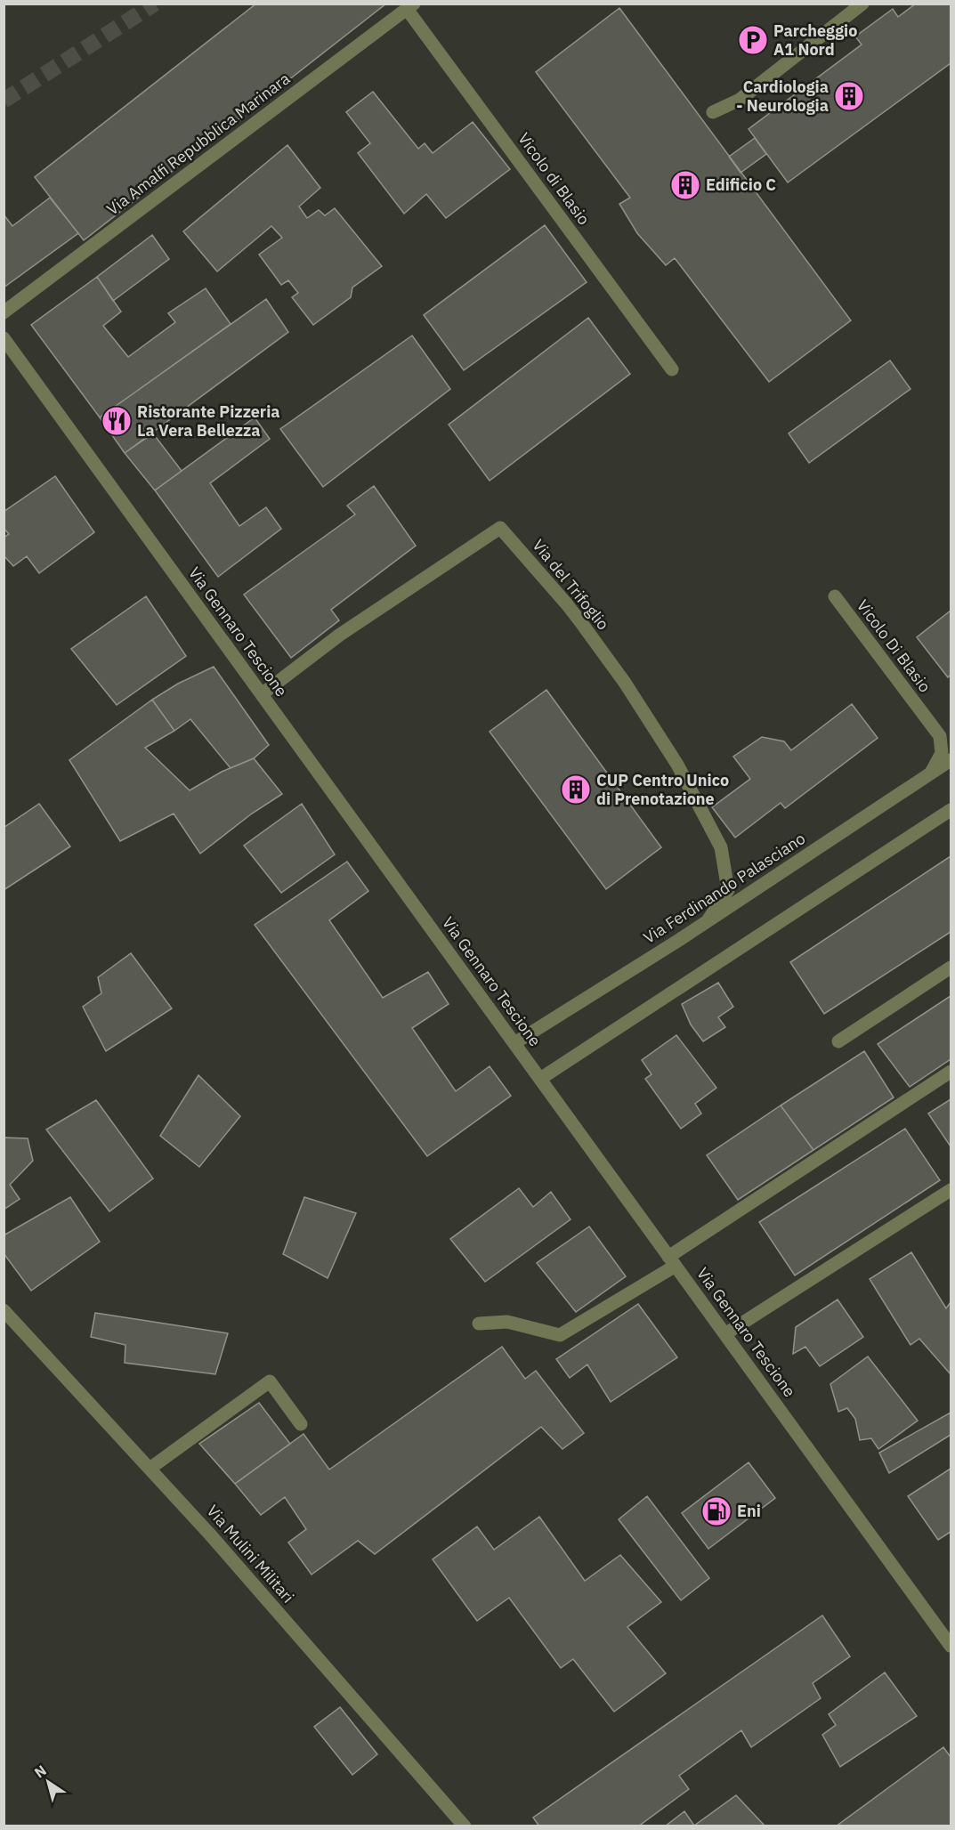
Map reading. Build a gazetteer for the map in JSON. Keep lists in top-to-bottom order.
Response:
{
  "streets": {
    "street": [
      "Via Amalfi Repubblica Marinara",
      "Vicolo di Blasio",
      "Via del Trifoglio",
      "Via Gennaro Tescione",
      "Vicolo Di Blasio",
      "Via Ferdinando Palasciano",
      "Via Mulini Militari"
    ]
  },
  "crossings": [
    ["Via Amalfi Repubblica Marinara", "Vicolo di Blasio"],
    ["Via del Trifoglio", "Via Gennaro Tescione"],
    ["Via del Trifoglio", "Via Ferdinando Palasciano"],
    ["Via Gennaro Tescione", "Via Ferdinando Palasciano"],
    ["Vicolo Di Blasio", "Via Ferdinando Palasciano"]
  ],
  "places": {
    "parking": ["Parcheggio A1 Nord"],
    "building": ["Cardiologia - Neurologia", "Edificio C", "CUP Centro Unico di Prenotazione"],
    "restaurant": ["Ristorante Pizzeria La Vera Bellezza"],
    "fuel station": ["Eni"]
  },
  "north": "top left"
}
